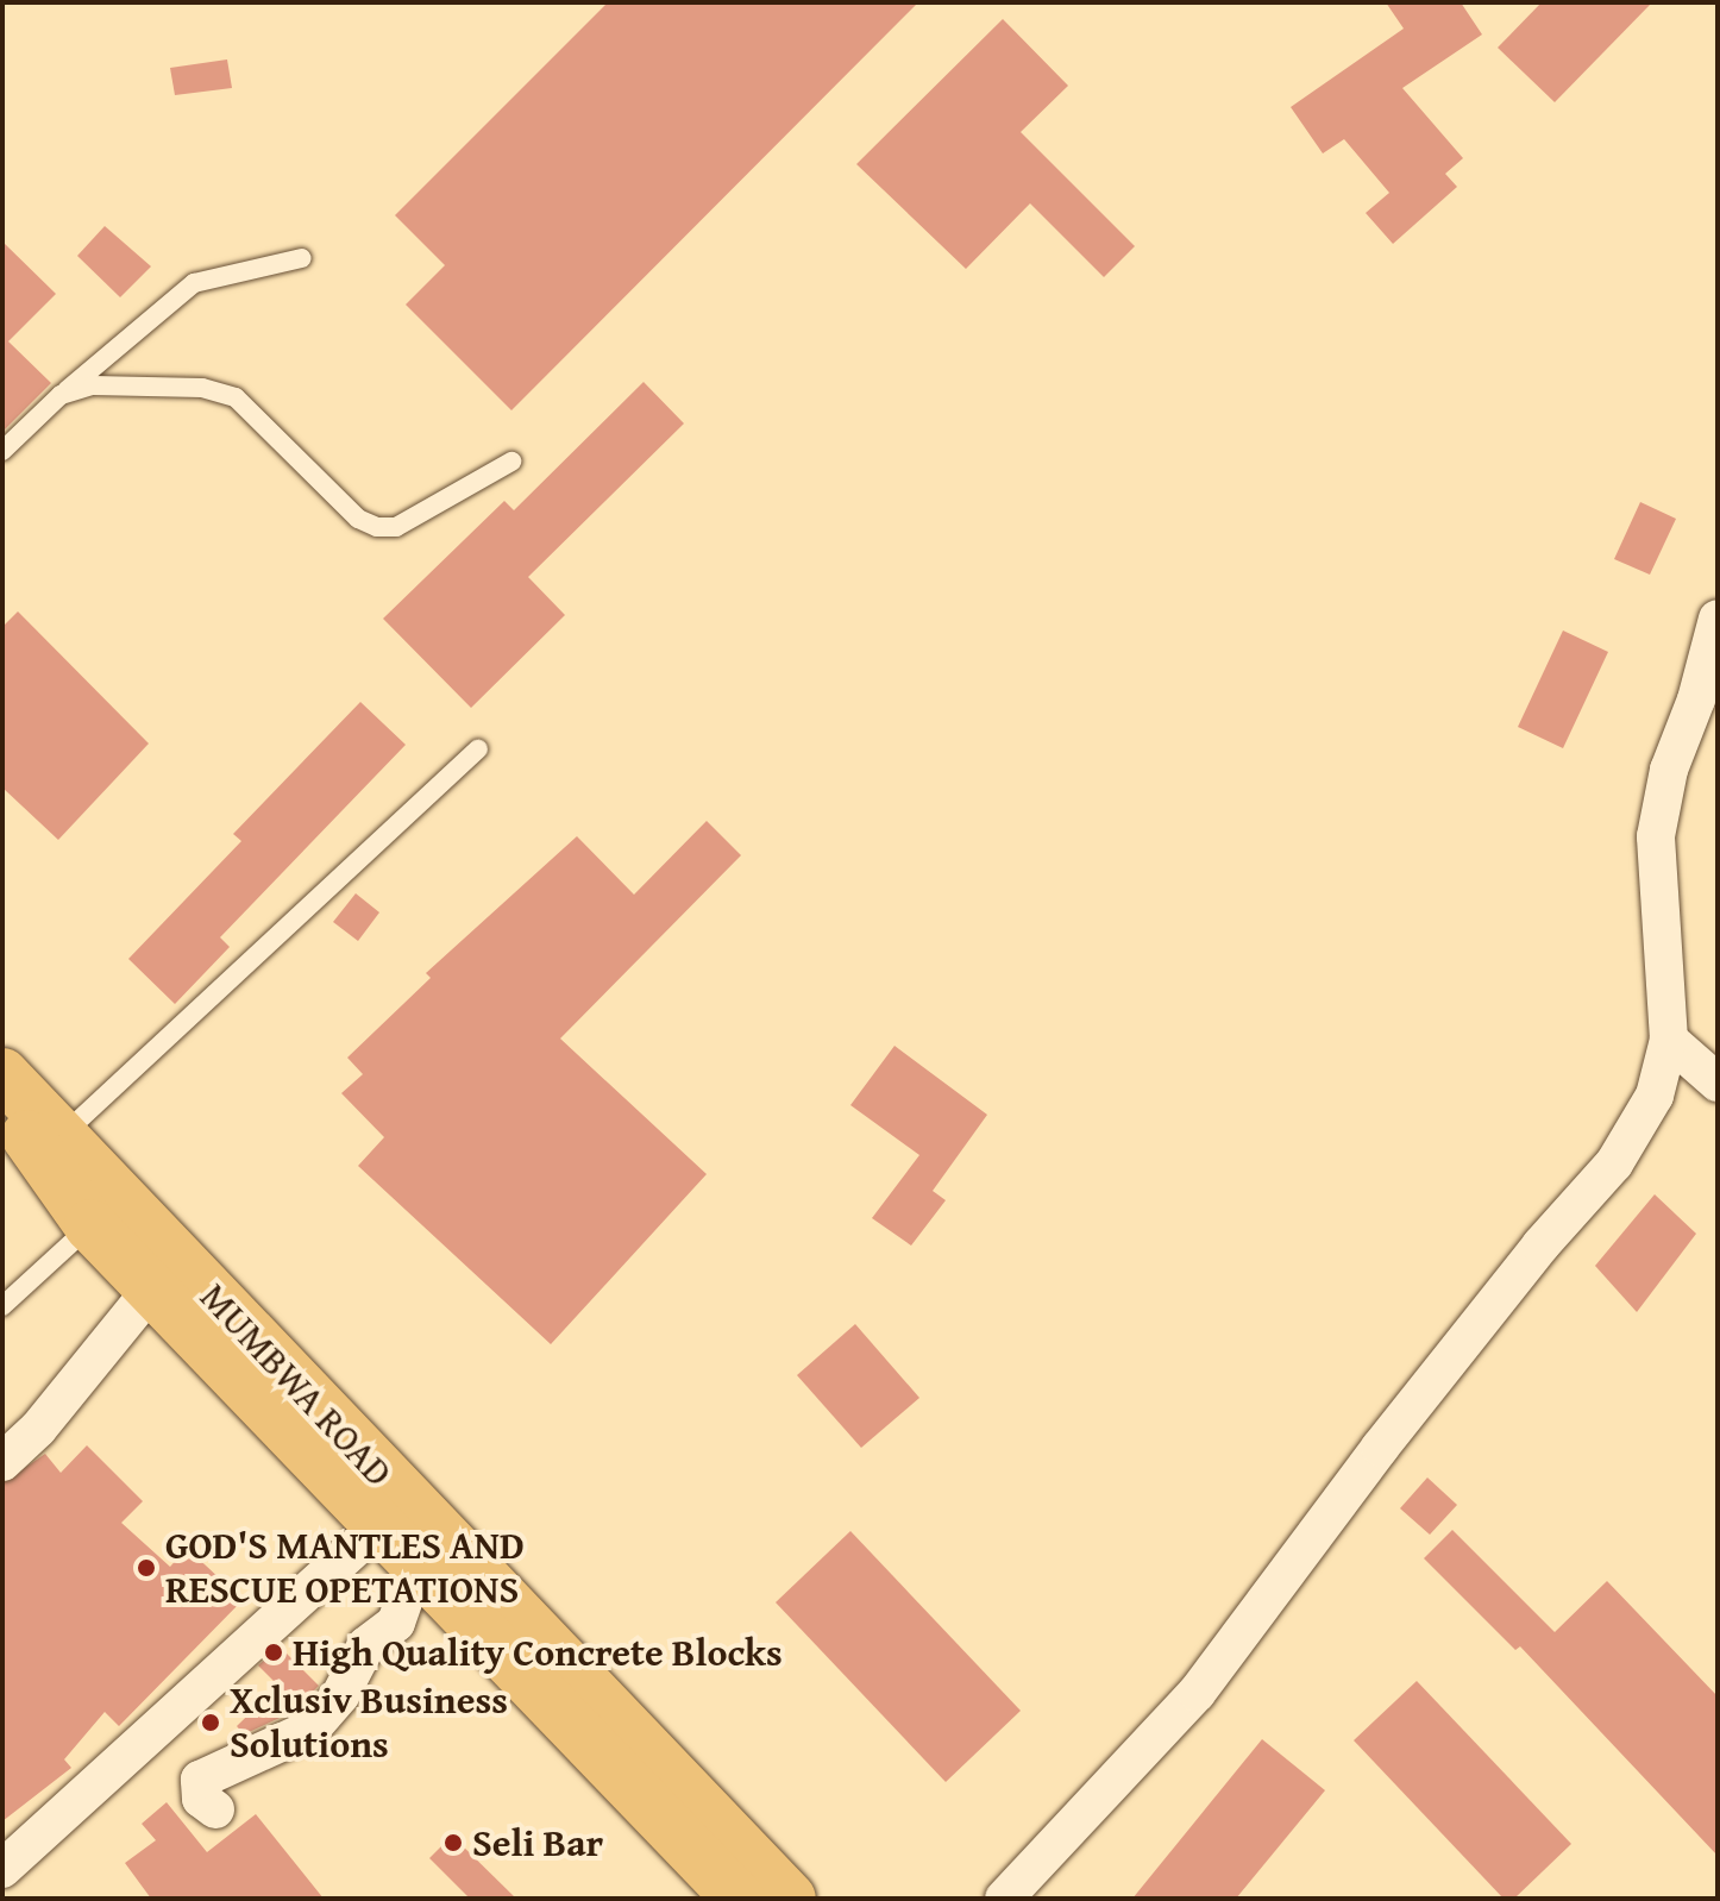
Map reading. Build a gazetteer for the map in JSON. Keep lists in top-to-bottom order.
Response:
{
  "streets": {
    "main road": ["MUMBWA ROAD"]
  },
  "places": [
    "GOD'S MANTLES AND RESCUE OPETATIONS",
    "High Quality Concrete Blocks",
    "Xclusiv Business Solutions",
    "Seli Bar"
  ]
}
